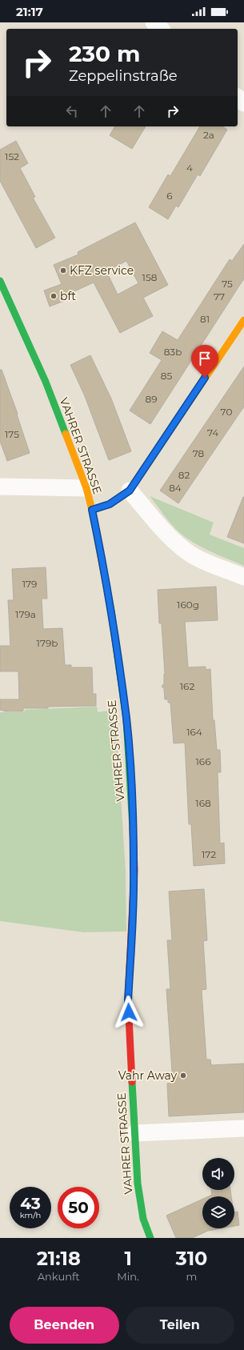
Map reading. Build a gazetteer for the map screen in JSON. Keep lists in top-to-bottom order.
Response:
{
  "streets": {
    "main road": ["VAHRER STRASSE"]
  },
  "places": ["KFZ service", "bft", "Vahr Away"],
  "house_numbers": [
    "2a",
    "152",
    "4",
    "6",
    "158",
    "75",
    "77",
    "81",
    "83b",
    "85",
    "89",
    "70",
    "74",
    "175",
    "78",
    "82",
    "84",
    "179",
    "160g",
    "179a",
    "179b",
    "162",
    "164",
    "166",
    "168",
    "172"
  ],
  "page": {
    "status": "21:17",
    "turn": ["230 m", "Zeppelinstraße"],
    "speed": "43 km/h",
    "limit": "50",
    "eta": [
      "21:18",
      "Ankunft",
      "1",
      "Min.",
      "310",
      "m"
    ],
    "buttons": ["Beenden", "Teilen"]
  }
}
